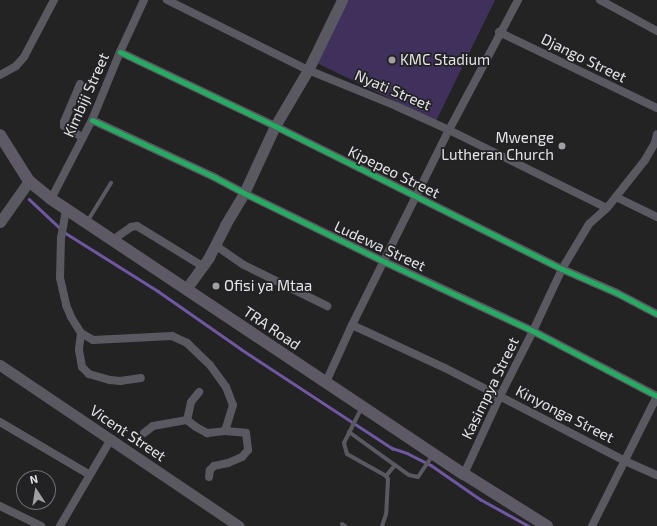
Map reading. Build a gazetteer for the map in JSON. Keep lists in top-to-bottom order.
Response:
{
  "streets": {
    "main road": ["TRA Road"],
    "street": [
      "Django Street",
      "Nyati Street",
      "Kimbiji Street",
      "Kipepeo Street",
      "Ludewa Street",
      "Kasimpya Street",
      "Kinyonga Street",
      "Vicent Street"
    ]
  },
  "crossings": [
    ["Nyati Street", "Kasimpya Street"],
    ["Kimbiji Street", "Kipepeo Street"],
    ["Kimbiji Street", "Ludewa Street"],
    ["Kimbiji Street", "TRA Road"],
    ["Kipepeo Street", "Kasimpya Street"],
    ["Ludewa Street", "Kasimpya Street"],
    ["TRA Road", "Kasimpya Street"],
    ["Kasimpya Street", "Kinyonga Street"]
  ],
  "places": ["KMC Stadium", "Mwenge Lutheran Church", "Ofisi ya Mtaa"],
  "north": "top"
}
